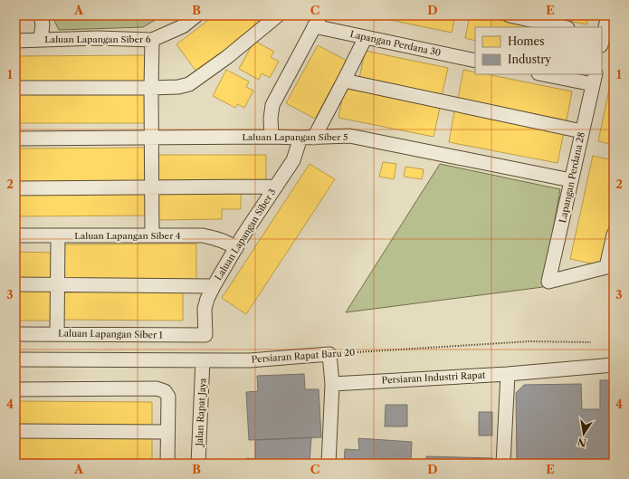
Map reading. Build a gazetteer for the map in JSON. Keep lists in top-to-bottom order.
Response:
{
  "streets": {
    "street": [
      "Laluan Lapangan Siber 6",
      "Lapangan Perdana 30",
      "Laluan Lapangan Siber 5",
      "Lapangan Perdana 28",
      "Laluan Lapangan Siber 3",
      "Laluan Lapangan Siber 4",
      "Laluan Lapangan Siber 1",
      "Persiaran Rapat Baru 20",
      "Persiaran Industri Rapat",
      "Jalan Rapat Jaya"
    ]
  },
  "crossings": [
    ["Lapangan Perdana 30", "Laluan Lapangan Siber 3"],
    ["Laluan Lapangan Siber 5", "Lapangan Perdana 28"],
    ["Laluan Lapangan Siber 5", "Laluan Lapangan Siber 3"],
    ["Laluan Lapangan Siber 3", "Laluan Lapangan Siber 4"],
    ["Laluan Lapangan Siber 3", "Laluan Lapangan Siber 1"],
    ["Persiaran Rapat Baru 20", "Jalan Rapat Jaya"]
  ],
  "legend": ["Homes", "Industry"],
  "north": "bottom",
  "grid": {
    "columns": [
      "A",
      "B",
      "C",
      "D",
      "E"
    ],
    "rows": [
      "1",
      "2",
      "3",
      "4"
    ]
  }
}
